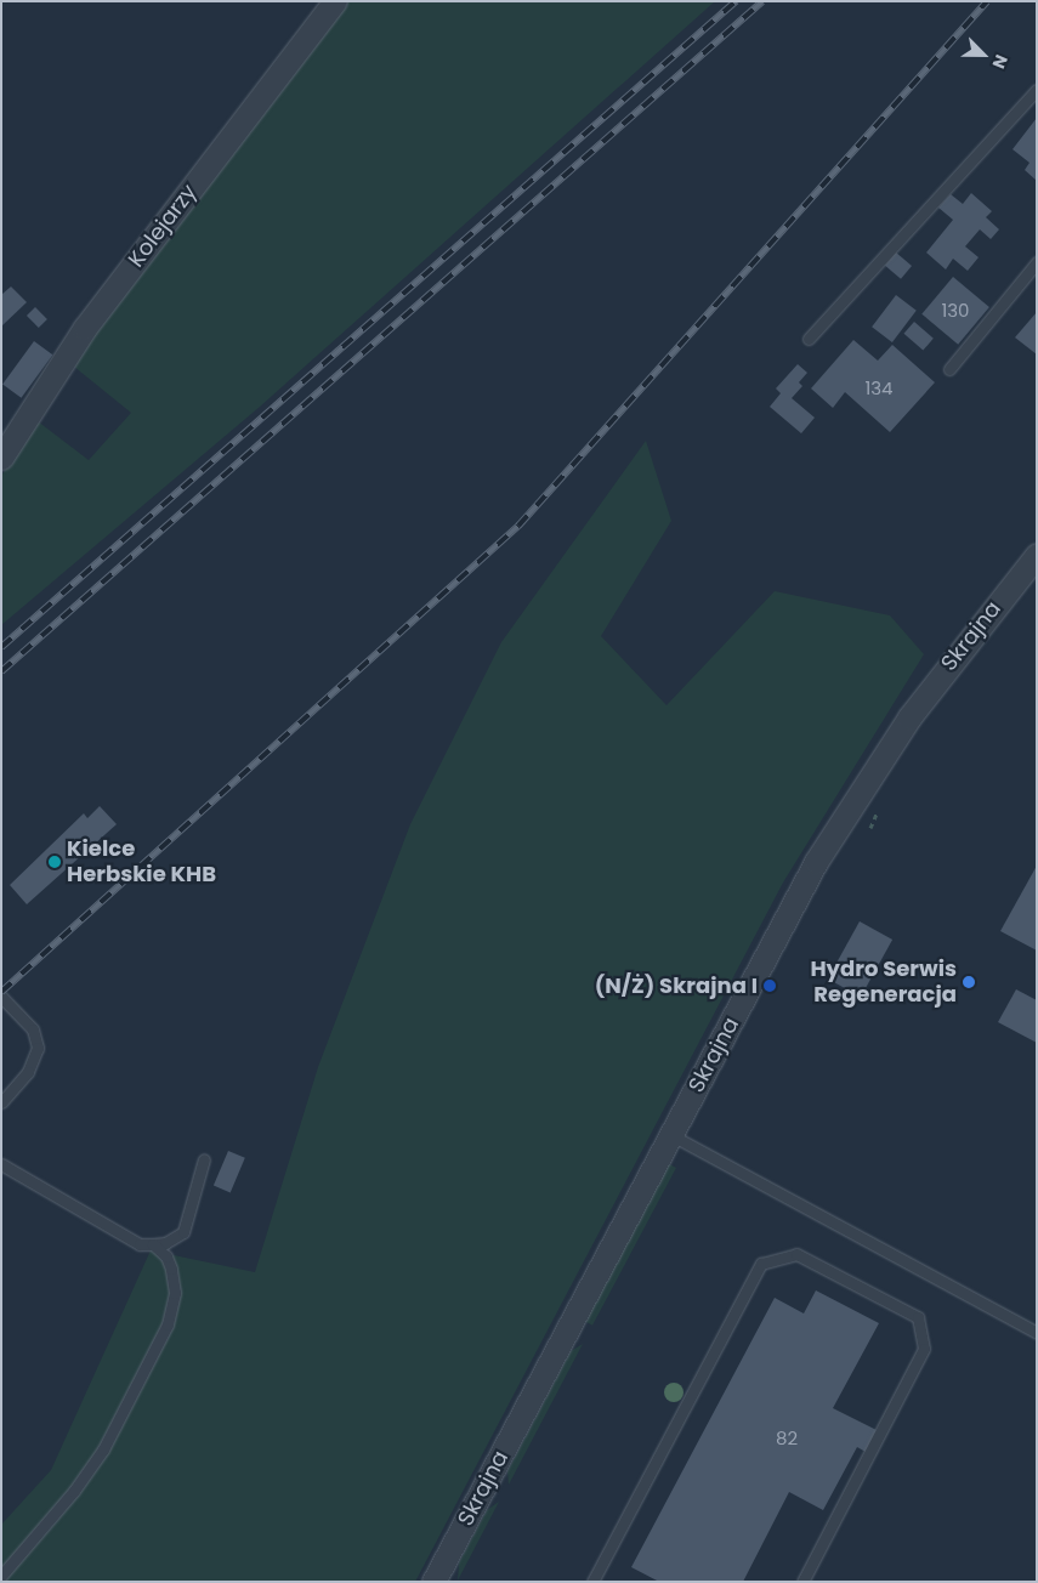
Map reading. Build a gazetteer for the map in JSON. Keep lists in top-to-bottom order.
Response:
{
  "streets": {
    "street": ["Kolejarzy", "Skrajna"]
  },
  "places": ["Kielce Herbskie KHB", "Hydro Serwis Regeneracja", "(N/Ż) Skrajna I"],
  "house_numbers": ["130", "134", "82"],
  "north": "bottom right"
}
